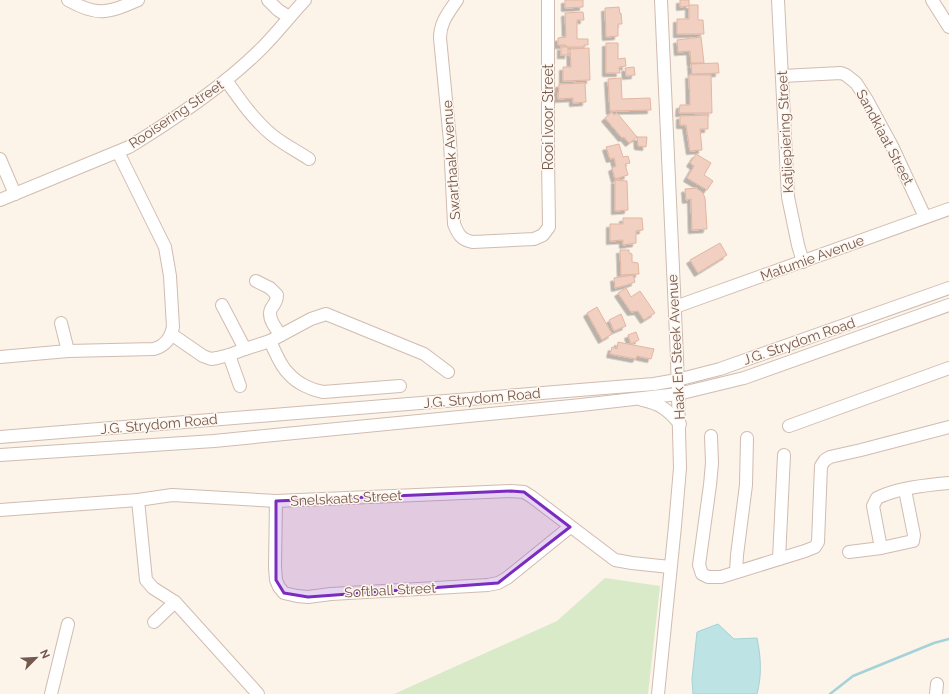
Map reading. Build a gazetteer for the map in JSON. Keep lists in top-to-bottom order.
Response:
{
  "streets": {
    "street": [
      "Rooisering Street",
      "Rooi Ivoor Street",
      "Katjiepiering Street",
      "Sandkiaat Street",
      "Swarthaak Avenue",
      "Matumie Avenue",
      "J.G. Strydom Road",
      "Haak En Steek Avenue",
      "Snelskaats Street",
      "Softball Street"
    ]
  },
  "crossings": [
    ["Rooi Ivoor Street", "Swarthaak Avenue"],
    ["Katjiepiering Street", "Sandkiaat Street"],
    ["Katjiepiering Street", "Matumie Avenue"],
    ["Sandkiaat Street", "Matumie Avenue"],
    ["Matumie Avenue", "Haak En Steek Avenue"],
    ["J.G. Strydom Road", "Haak En Steek Avenue"],
    ["Haak En Steek Avenue", "Snelskaats Street"],
    ["Snelskaats Street", "Softball Street"]
  ],
  "north": "top right"
}
